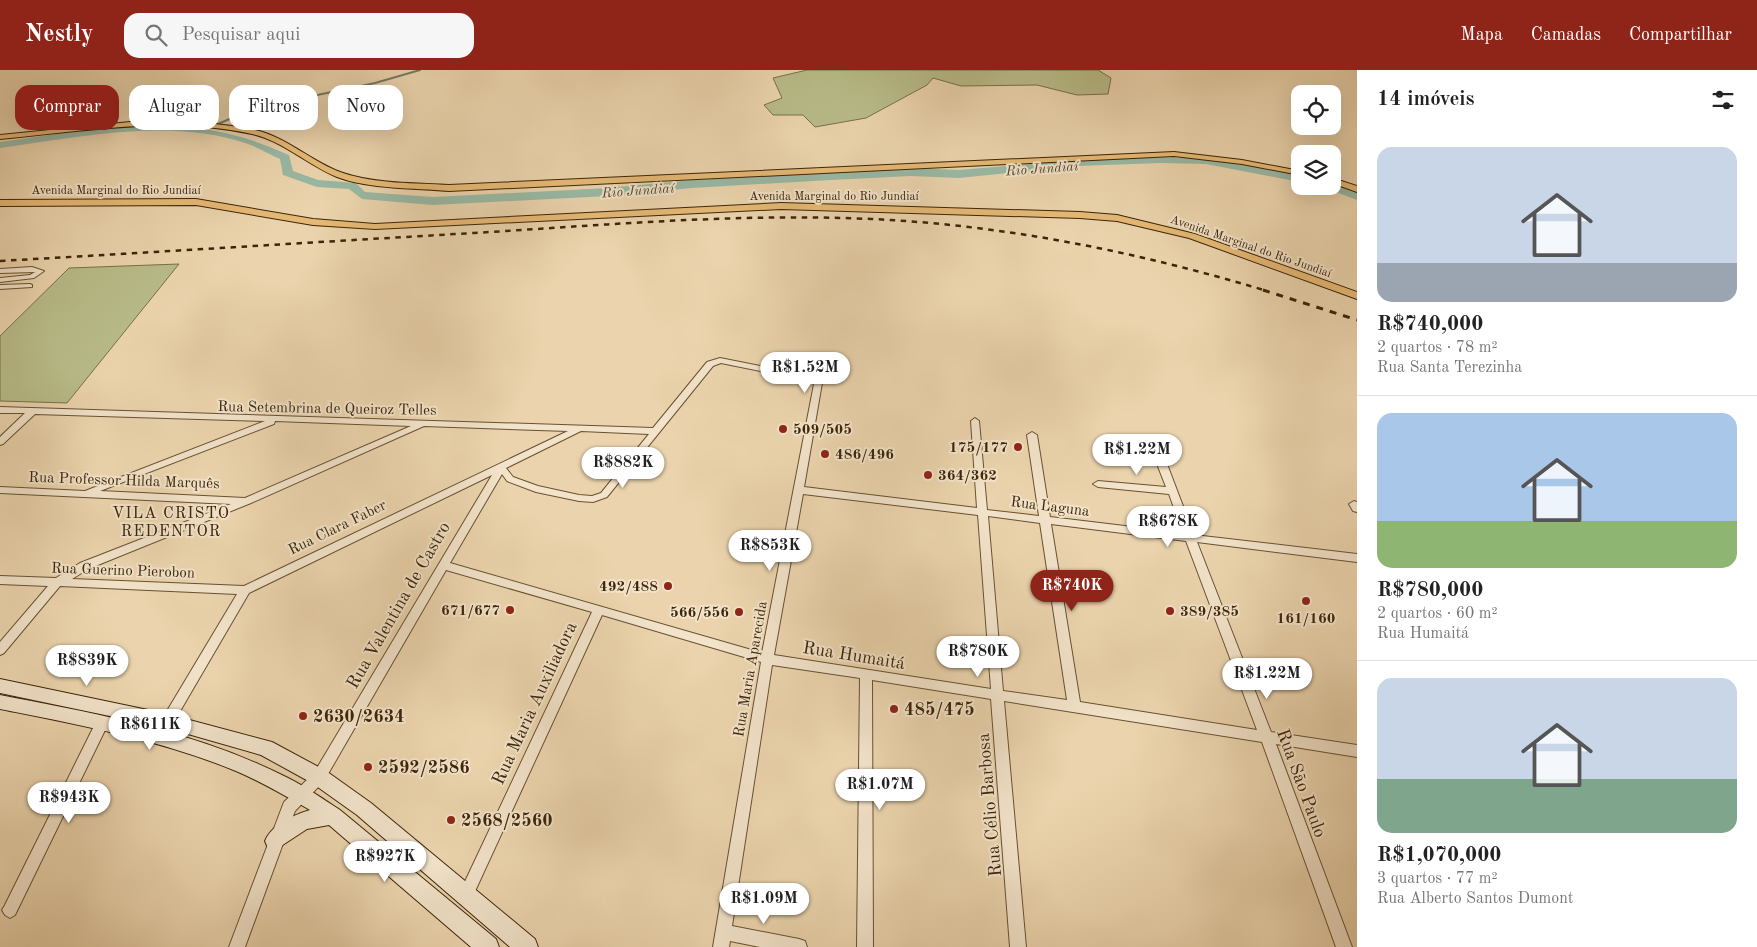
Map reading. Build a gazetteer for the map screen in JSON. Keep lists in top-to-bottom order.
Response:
{
  "streets": {
    "main road": ["Avenida Marginal do Rio Jundiaí"],
    "street": [
      "Rua Setembrina de Queiroz Telles",
      "Rua Professor Hilda Marquês",
      "Rua Laguna",
      "Rua Clara Faber",
      "Rua Guerino Pierobon",
      "Rua Valentina de Castro",
      "Rua Humaitá",
      "Rua Maria Aparecida",
      "Rua Maria Auxiliadora",
      "Rua São Paulo",
      "Rua Célio Barbosa"
    ]
  },
  "crossings": [
    ["Rua Setembrina de Queiroz Telles", "Rua Clara Faber"],
    ["Rua Setembrina de Queiroz Telles", "Rua Maria Aparecida"],
    ["Rua Laguna", "Rua Maria Aparecida"],
    ["Rua Laguna", "Rua São Paulo"],
    ["Rua Laguna", "Rua Célio Barbosa"],
    ["Rua Clara Faber", "Rua Guerino Pierobon"],
    ["Rua Clara Faber", "Rua Valentina de Castro"],
    ["Rua Valentina de Castro", "Rua Humaitá"],
    ["Rua Humaitá", "Rua Maria Aparecida"],
    ["Rua Humaitá", "Rua Maria Auxiliadora"],
    ["Rua Humaitá", "Rua São Paulo"],
    ["Rua Humaitá", "Rua Célio Barbosa"]
  ],
  "districts": ["VILA CRISTO REDENTOR"],
  "water": ["Rio Jundiaí"],
  "places": [
    "509/505",
    "175/177",
    "486/496",
    "364/362",
    "492/488",
    "161/160",
    "671/677",
    "389/385",
    "566/556",
    "485/475",
    "2630/2634",
    "2592/2586",
    "2568/2560"
  ],
  "page": {
    "header": "Nestly",
    "search": "Pesquisar aqui",
    "nav": ["Mapa", "Camadas", "Compartilhar"],
    "heading": "14 imóveis",
    "chip": [
      "Comprar",
      "Alugar",
      "Filtros",
      "Novo"
    ],
    "list": [
      {
        "name": "R$740,000",
        "note": "2 quartos · 78 m² · Rua Santa Terezinha"
      },
      {
        "name": "R$780,000",
        "note": "2 quartos · 60 m² · Rua Humaitá"
      },
      {
        "name": "R$1,070,000",
        "note": "3 quartos · 77 m² · Rua Alberto Santos Dumont"
      }
    ],
    "price": [
      "R$1.52M",
      "R$1.22M",
      "R$882K",
      "R$678K",
      "R$853K",
      "R$740K",
      "R$780K",
      "R$839K",
      "R$1.22M",
      "R$611K",
      "R$1.07M",
      "R$943K",
      "R$927K",
      "R$1.09M"
    ]
  }
}
